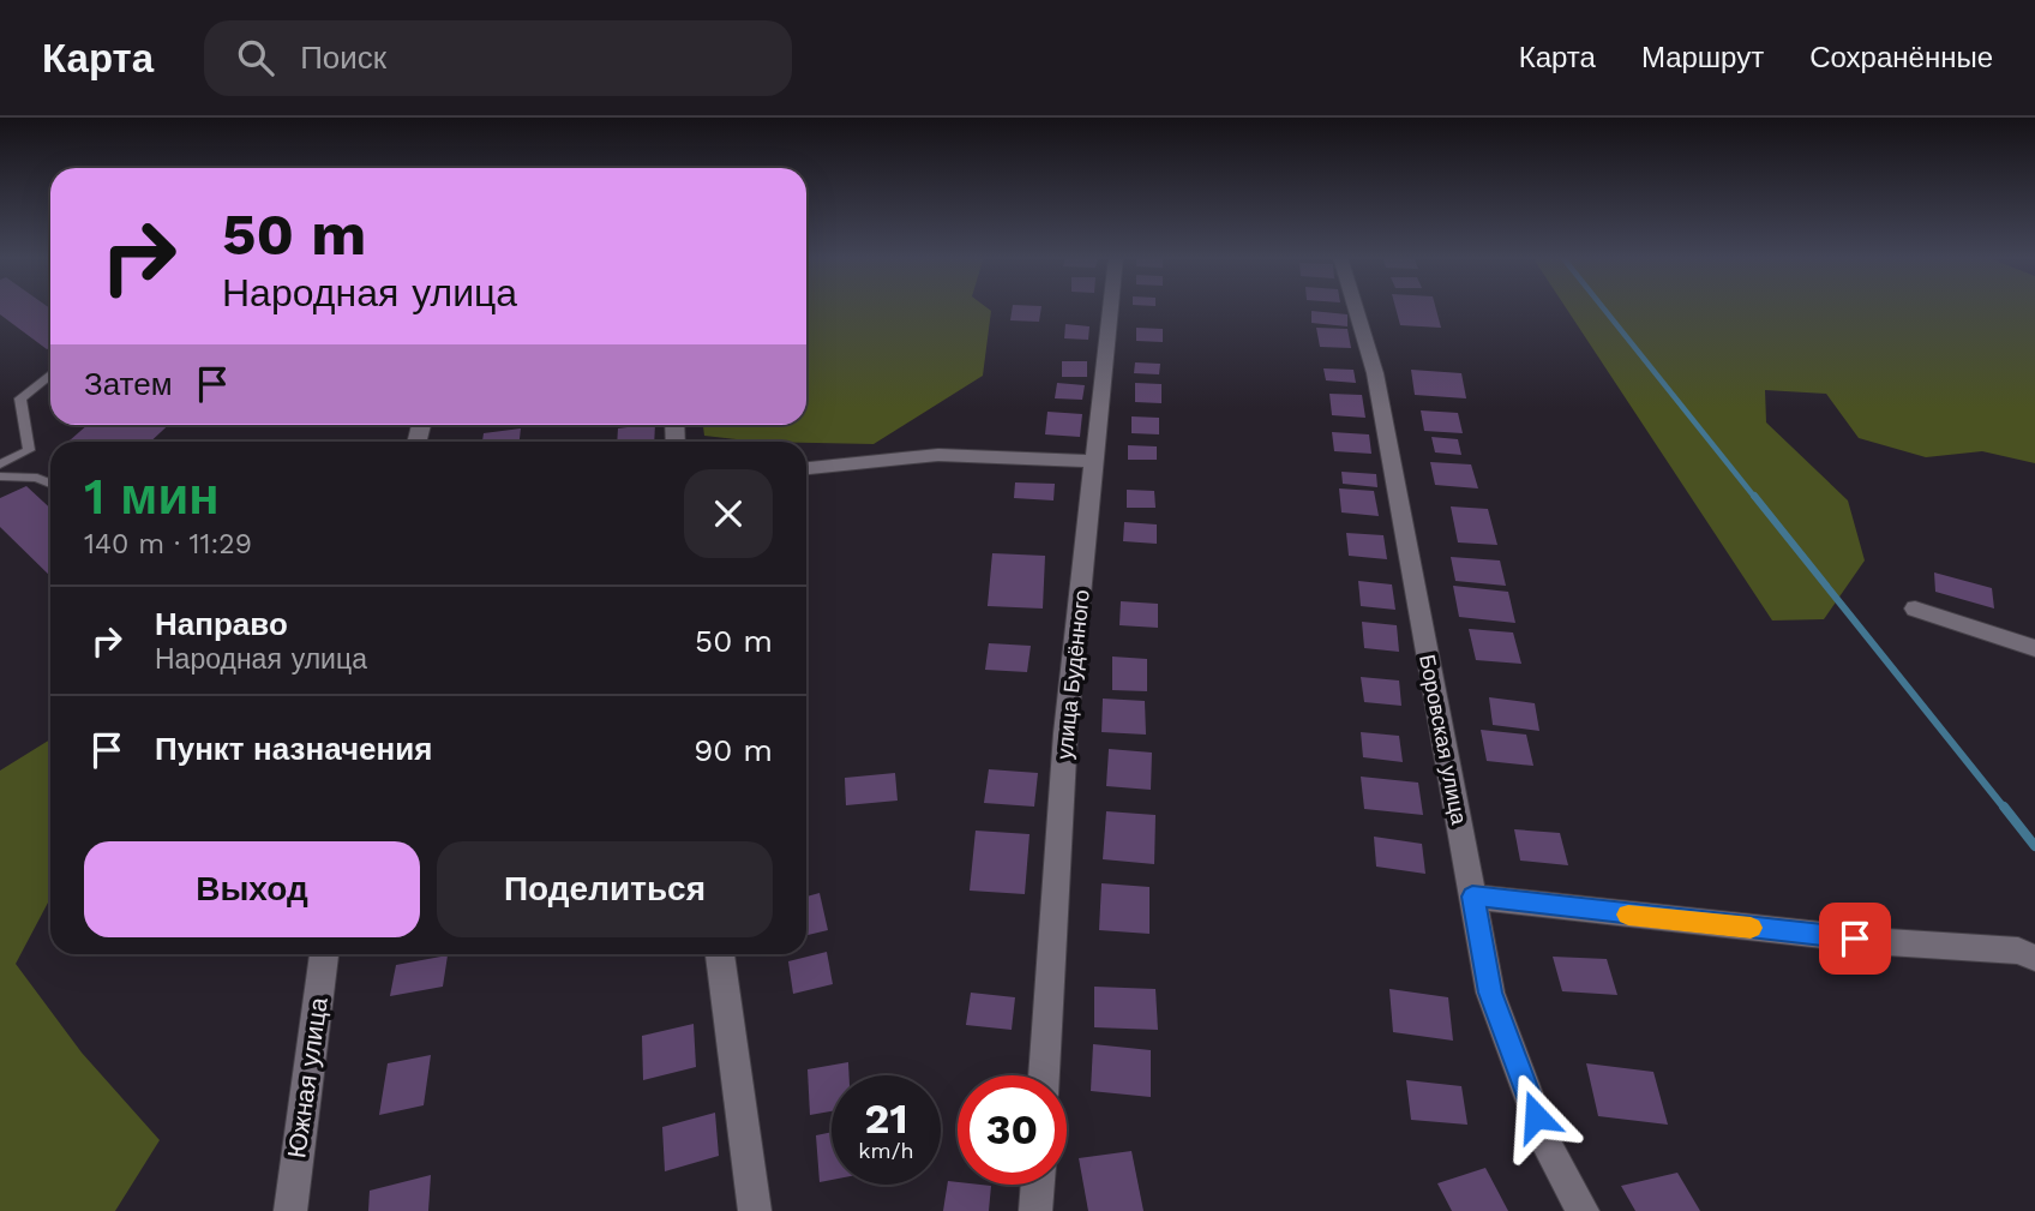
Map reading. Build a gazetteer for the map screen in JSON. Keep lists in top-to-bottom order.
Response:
{
  "streets": {
    "street": ["улица Будённого", "Боровская улица", "Южная улица"]
  },
  "page": {
    "header": "Карта",
    "search": "Поиск",
    "nav": ["Карта", "Маршрут", "Сохранённые"],
    "turn": ["50 m", "Народная улица"],
    "then": "Затем",
    "heading": ["1 мин", "140 m · 11:29"],
    "list": [
      {
        "name": "Направо",
        "note": "Народная улица",
        "value": "50 m"
      },
      {
        "name": "Пункт назначения",
        "value": "90 m"
      }
    ],
    "buttons": ["Выход", "Поделиться"],
    "speed": "21 km/h",
    "limit": "30"
  }
}
